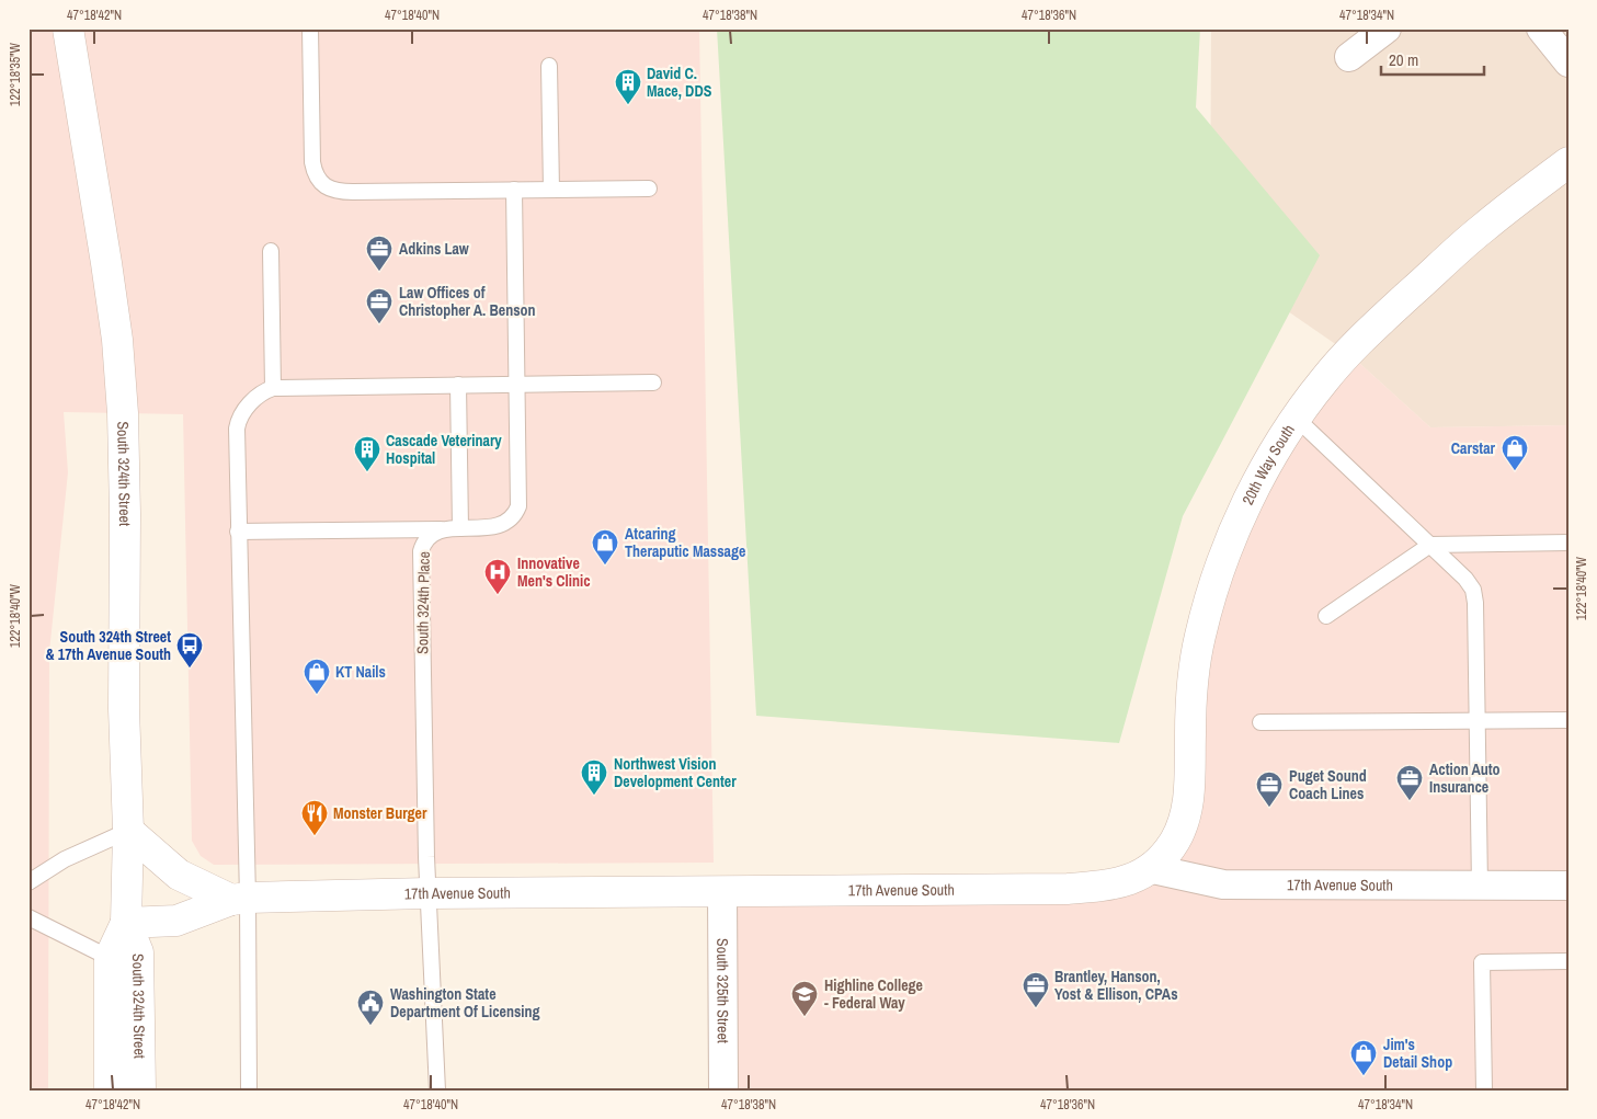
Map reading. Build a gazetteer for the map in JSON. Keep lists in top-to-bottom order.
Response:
{
  "streets": {
    "street": [
      "20th Way South",
      "South 324th Street",
      "17th Avenue South",
      "South 325th Street"
    ],
    "lane": ["South 324th Place"]
  },
  "crossings": [
    ["20th Way South", "17th Avenue South"],
    ["South 324th Street", "17th Avenue South"],
    ["South 324th Place", "17th Avenue South"],
    ["17th Avenue South", "South 325th Street"]
  ],
  "places": {
    "building": ["David C. Mace, DDS", "Cascade Veterinary Hospital", "Northwest Vision Development Center"],
    "office": [
      "Adkins Law",
      "Law Offices of Christopher A. Benson",
      "Action Auto Insurance",
      "Puget Sound Coach Lines",
      "Brantley, Hanson, Yost & Ellison, CPAs"
    ],
    "shop": [
      "Carstar",
      "Atcaring Theraputic Massage",
      "KT Nails",
      "Jim's Detail Shop"
    ],
    "hospital": ["Innovative Men's Clinic"],
    "bus stop": ["South 324th Street & 17th Avenue South"],
    "restaurant": ["Monster Burger"],
    "school or university": ["Highline College - Federal Way"],
    "public building": ["Washington State Department Of Licensing"]
  },
  "scale_bar": "20 m",
  "coordinates": [
    "47°18'42\"N",
    "47°18'40\"N",
    "47°18'38\"N",
    "47°18'36\"N",
    "47°18'34\"N",
    "122°18'35\"W",
    "122°18'40\"W"
  ]
}
